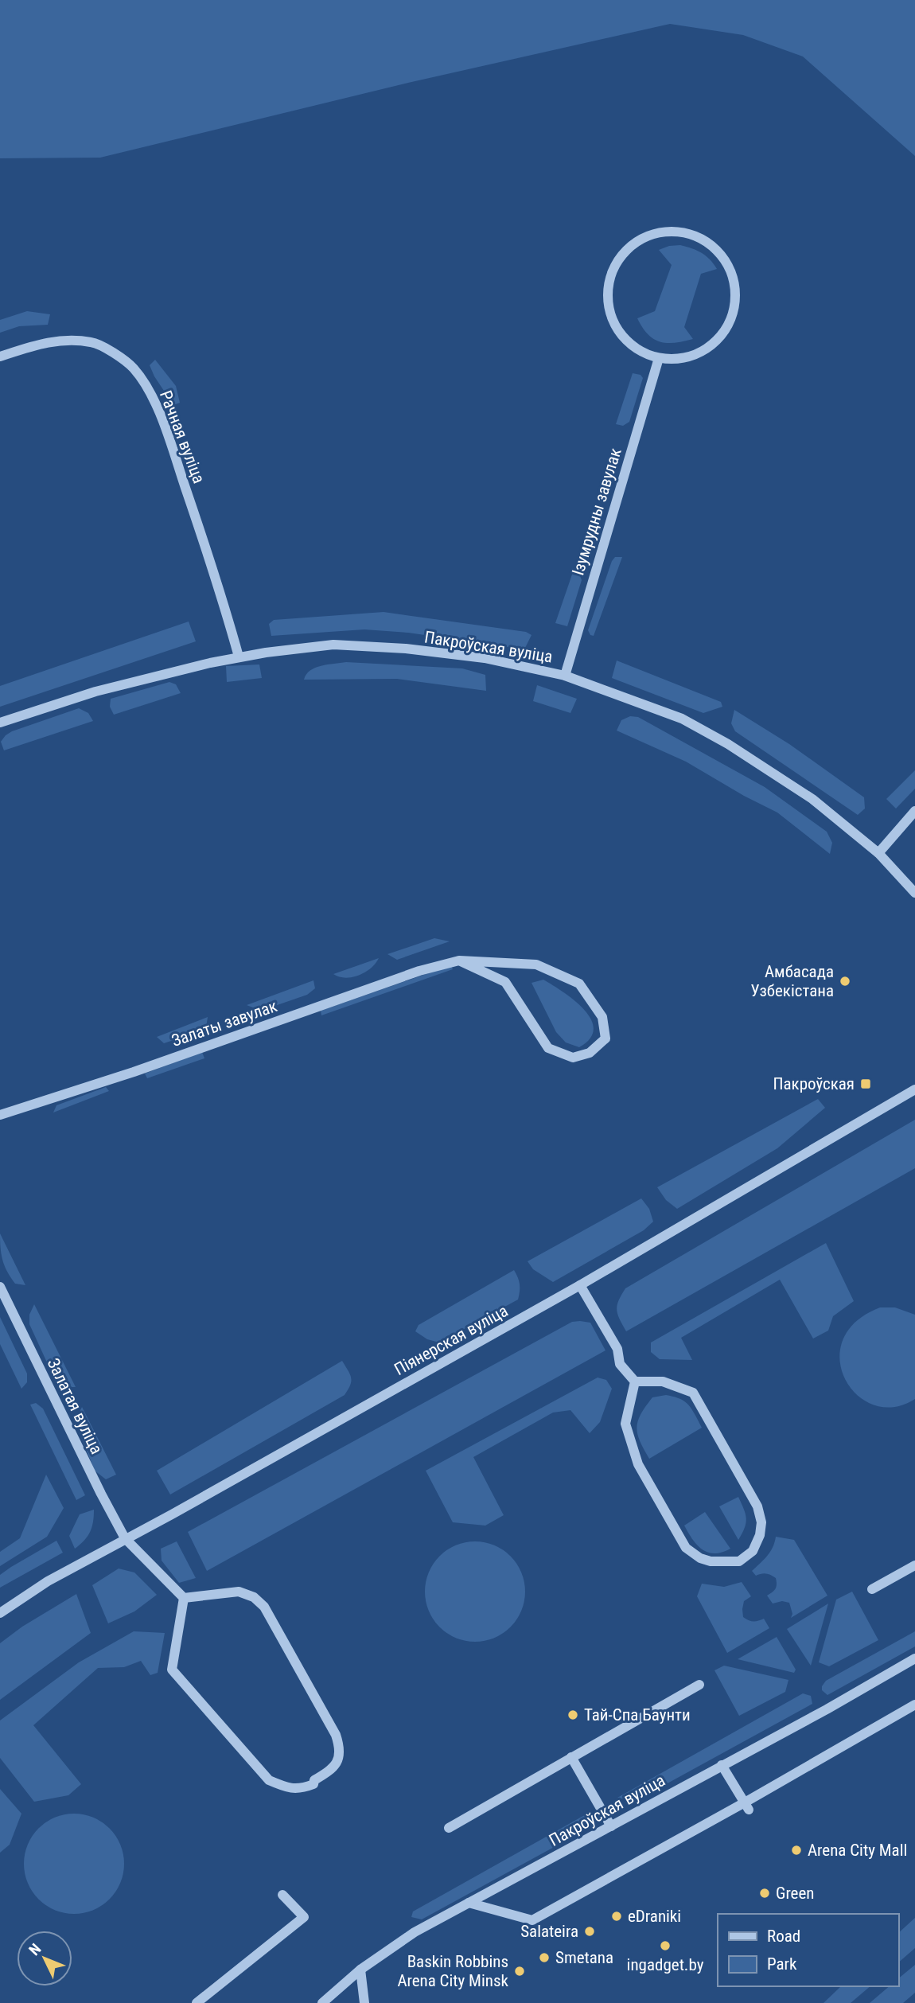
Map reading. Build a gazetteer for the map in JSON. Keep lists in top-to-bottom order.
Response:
{
  "streets": {
    "street": [
      "Рачная вуліца",
      "Ізумрудны завулак",
      "Пакроўская вуліца",
      "Залаты завулак",
      "Піянерская вуліца",
      "Залатая вуліца"
    ]
  },
  "crossings": [
    ["Рачная вуліца", "Пакроўская вуліца"],
    ["Ізумрудны завулак", "Пакроўская вуліца"],
    ["Піянерская вуліца", "Залатая вуліца"]
  ],
  "places": {
    "other": [
      "Амбасада Узбекістана",
      "Тай-Спа Баунти",
      "Arena City Mall",
      "Green",
      "eDraniki",
      "Salateira",
      "ingadget.by",
      "Smetana",
      "Baskin Robbins Arena City Minsk"
    ],
    "transit": ["Пакроўская"]
  },
  "legend": ["Road", "Park"],
  "north": "top left"
}
